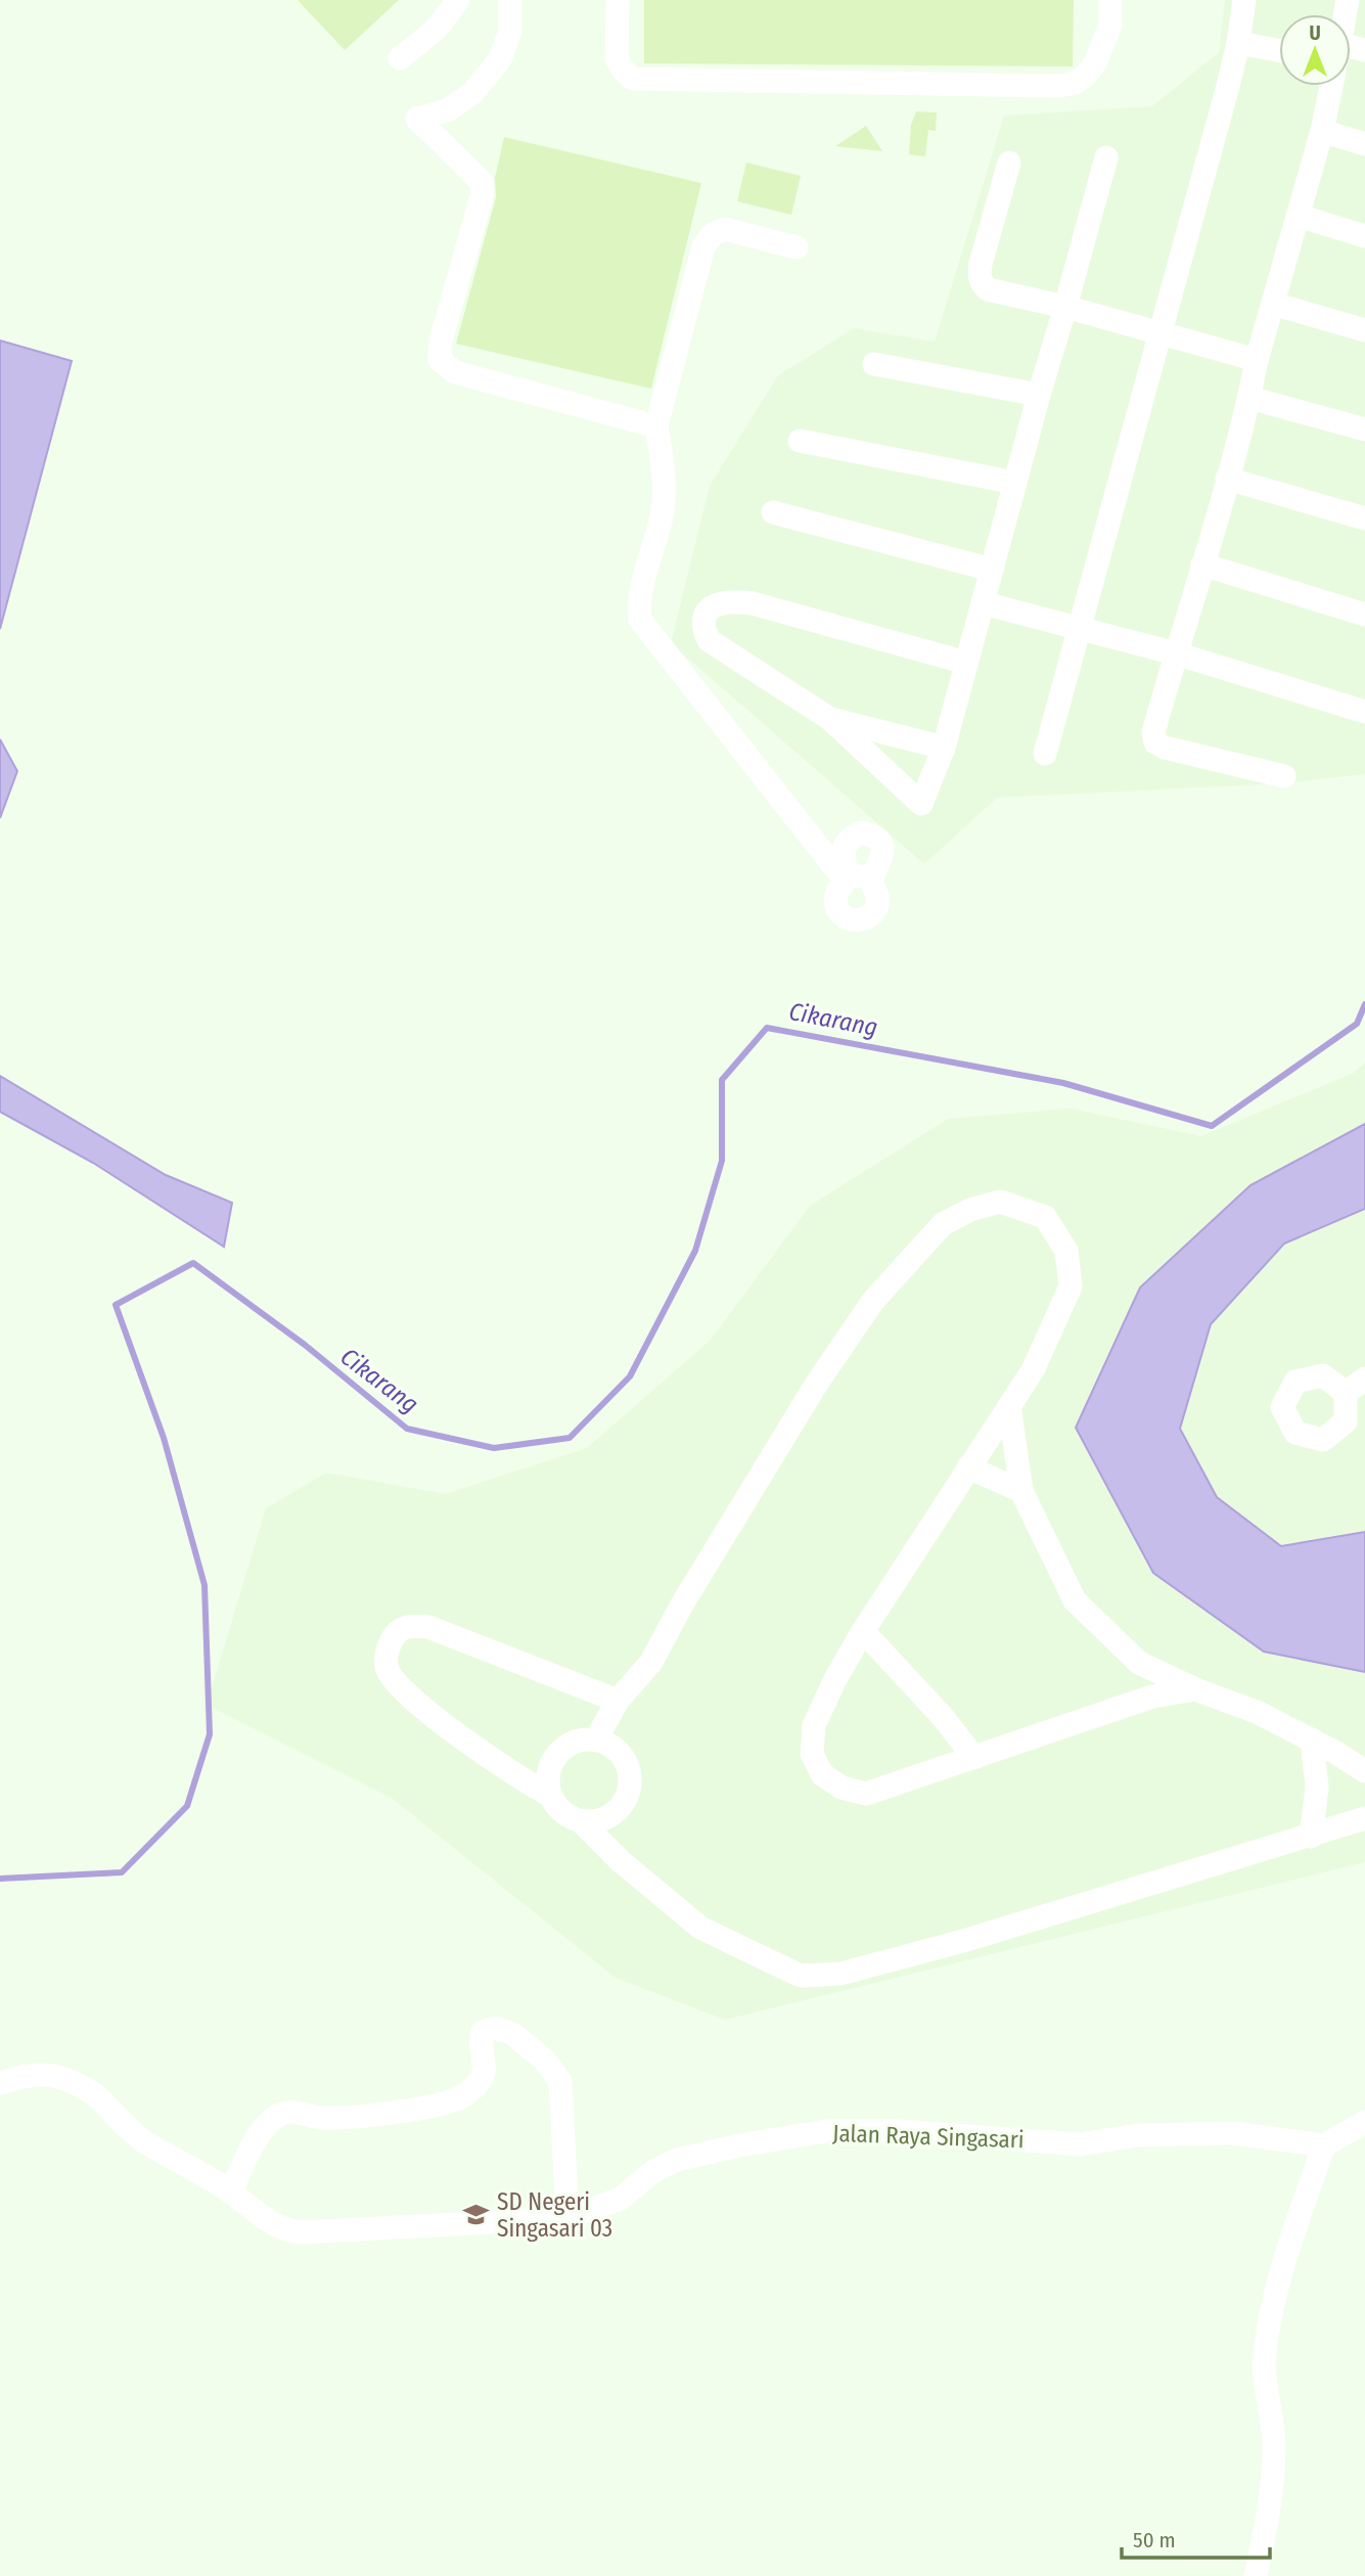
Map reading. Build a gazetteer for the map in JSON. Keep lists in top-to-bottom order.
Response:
{
  "streets": {
    "street": ["Jalan Raya Singasari"]
  },
  "water": ["Cikarang"],
  "places": {
    "school or university": ["SD Negeri Singasari 03"]
  },
  "scale_bar": "50 m",
  "north": "top"
}
